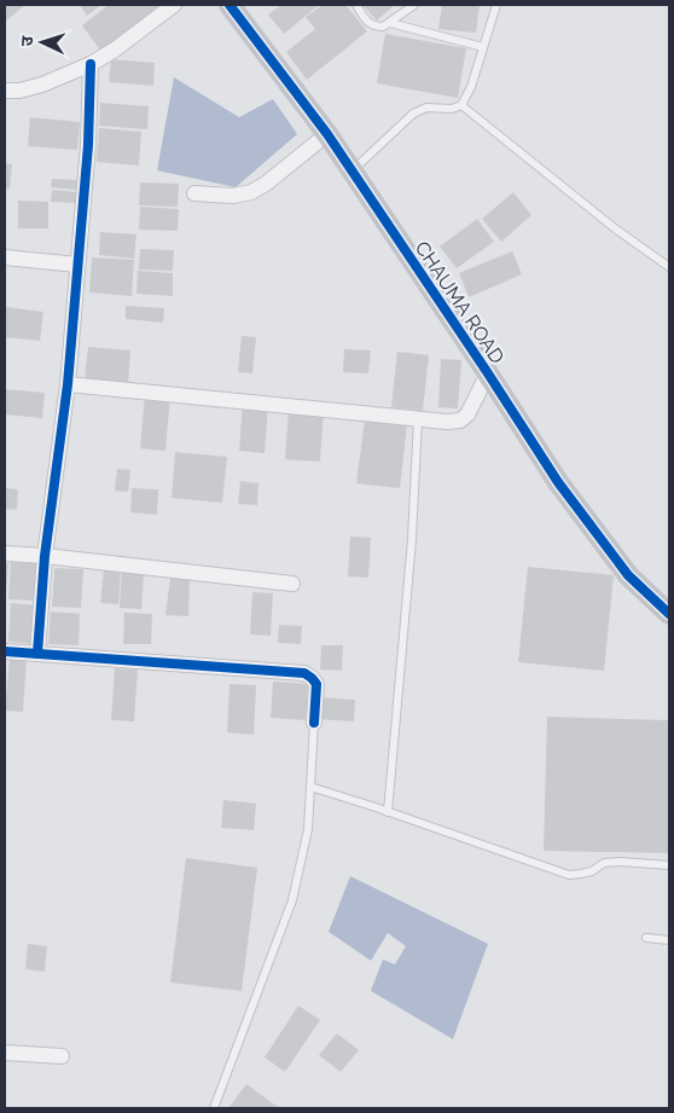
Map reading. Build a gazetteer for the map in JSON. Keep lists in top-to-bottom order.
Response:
{
  "streets": {
    "street": ["CHAUMA ROAD"]
  },
  "north": "left"
}
